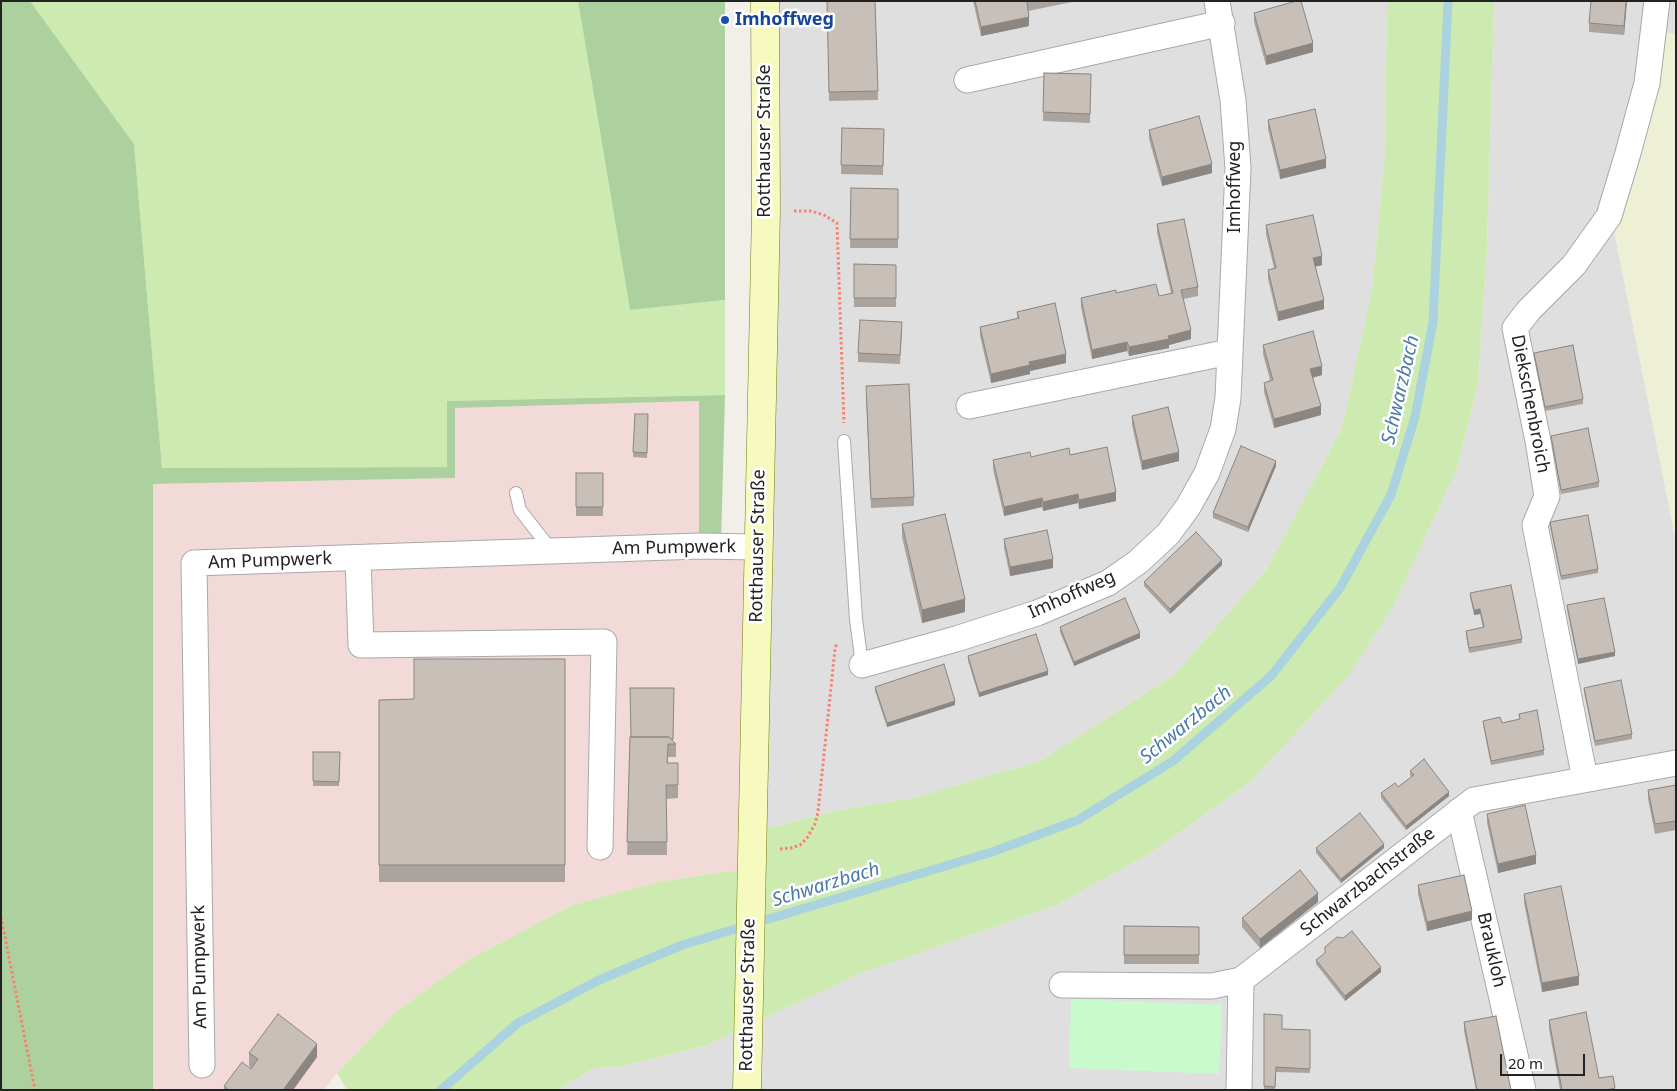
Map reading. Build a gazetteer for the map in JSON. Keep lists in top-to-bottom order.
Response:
{
  "streets": {
    "main road": ["Rotthauser Straße"],
    "street": [
      "Imhoffweg",
      "Diekschenbroich",
      "Am Pumpwerk",
      "Schwarzbachstraße",
      "Braukloh"
    ]
  },
  "crossings": [
    ["Rotthauser Straße", "Am Pumpwerk"],
    ["Diekschenbroich", "Schwarzbachstraße"],
    ["Schwarzbachstraße", "Braukloh"]
  ],
  "water": ["Schwarzbach"],
  "places": ["Imhoffweg"],
  "scale_bar": "20 m"
}
